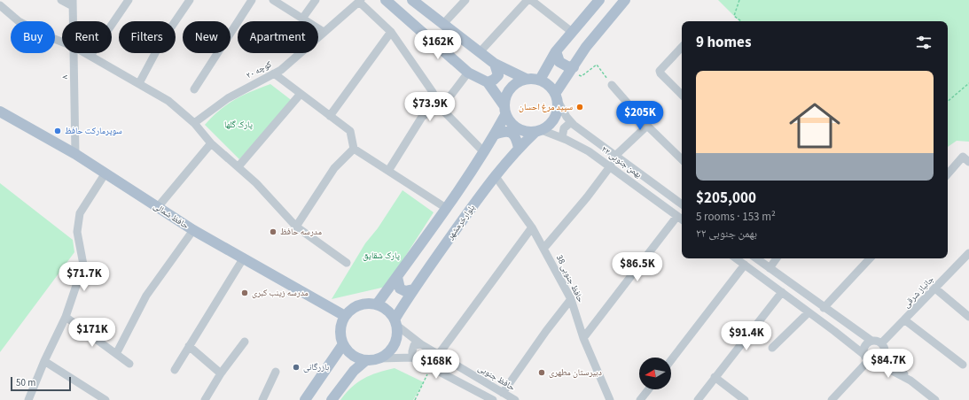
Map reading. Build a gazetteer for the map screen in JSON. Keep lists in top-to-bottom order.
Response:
{
  "streets": {
    "main road": ["حافظ شمالی", "بلوارخرمشهر"],
    "street": [
      "کوچه ۲۰",
      "۸",
      "۲۲ بهمن جنوبی",
      "حافظ جنوبی 38",
      "جانباز شرقی",
      "حافظ جنوبی"
    ]
  },
  "crossings": [
    ["۸", "حافظ شمالی"],
    ["۲۲ بهمن جنوبی", "بلوارخرمشهر"],
    ["حافظ شمالی", "بلوارخرمشهر"],
    ["حافظ شمالی", "حافظ جنوبی"],
    ["بلوارخرمشهر", "حافظ جنوبی 38"],
    ["بلوارخرمشهر", "حافظ جنوبی"]
  ],
  "parks": ["پارک گلها", "پارک شقایق"],
  "places": [
    "سپید مرغ احسان",
    "سوپرمارکت حافظ",
    "مدرسه حافظ",
    "مدرسه زینب کبری",
    "بازرگانی",
    "دبیرستان مطهری"
  ],
  "scale_bar": "50 m",
  "north": "left",
  "page": {
    "chip": [
      "Buy",
      "Rent",
      "Filters",
      "New",
      "Apartment"
    ],
    "heading": "9 homes",
    "price": [
      "$162K",
      "$73.9K",
      "$205K",
      "$86.5K",
      "$71.7K",
      "$171K",
      "$91.4K",
      "$84.7K",
      "$168K"
    ],
    "list": [
      {
        "name": "$205,000",
        "note": "5 rooms · 153 m² · ۲۲ بهمن جنوبی"
      }
    ],
    "scale": "50 m"
  }
}
